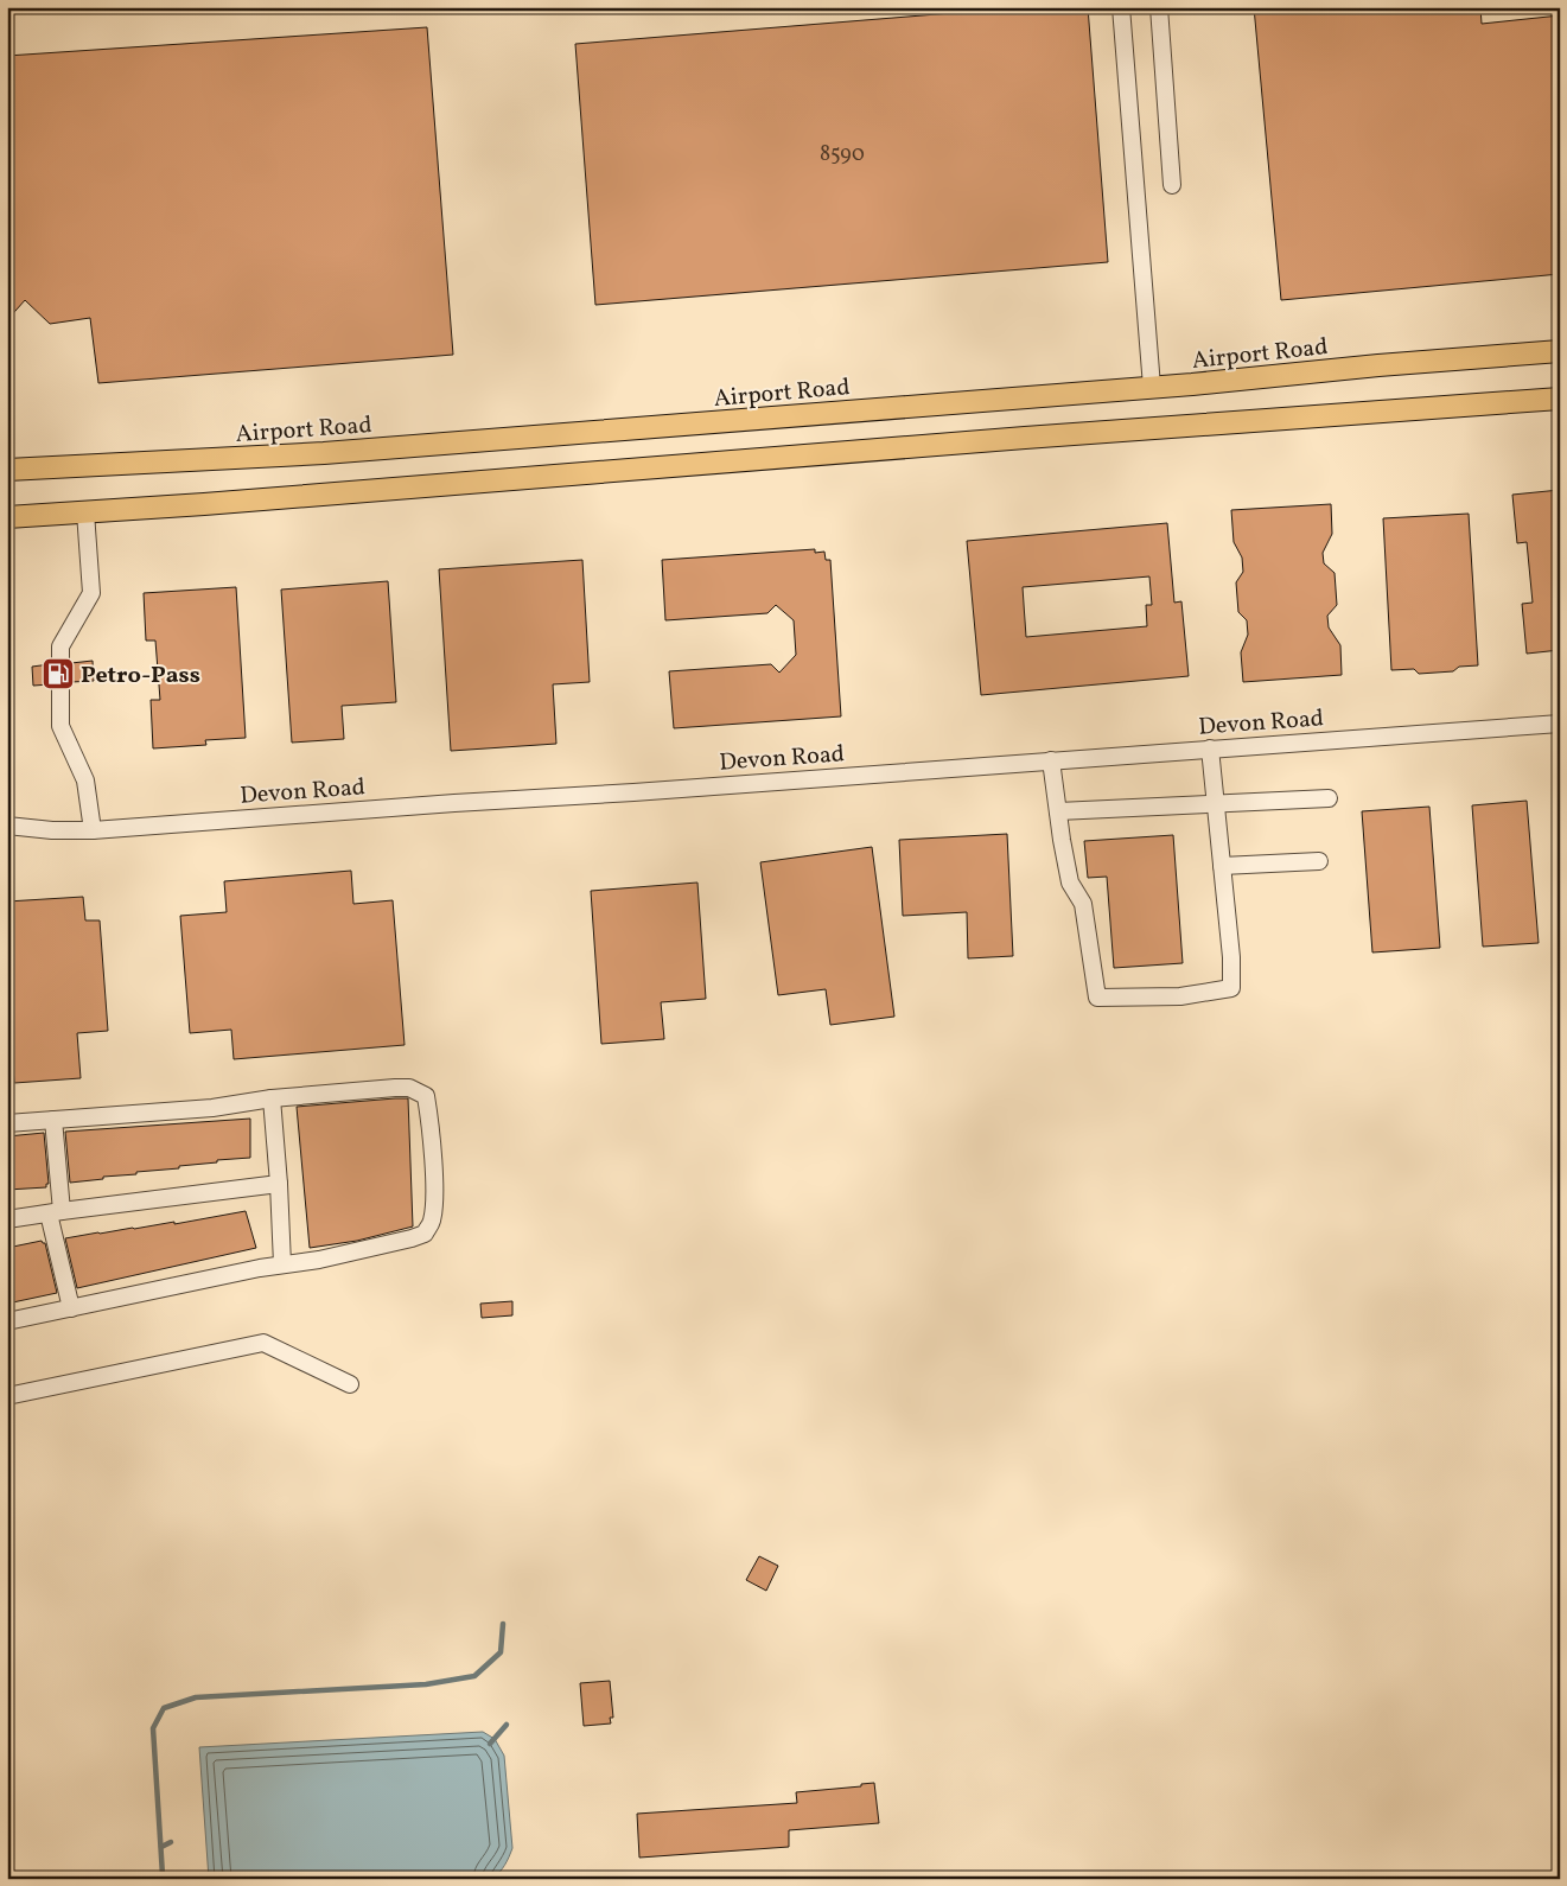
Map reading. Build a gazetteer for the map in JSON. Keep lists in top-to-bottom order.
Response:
{
  "streets": {
    "main road": ["Airport Road"],
    "street": ["Devon Road"]
  },
  "places": {
    "fuel station": ["Petro-Pass"]
  },
  "house_numbers": ["8590"]
}
